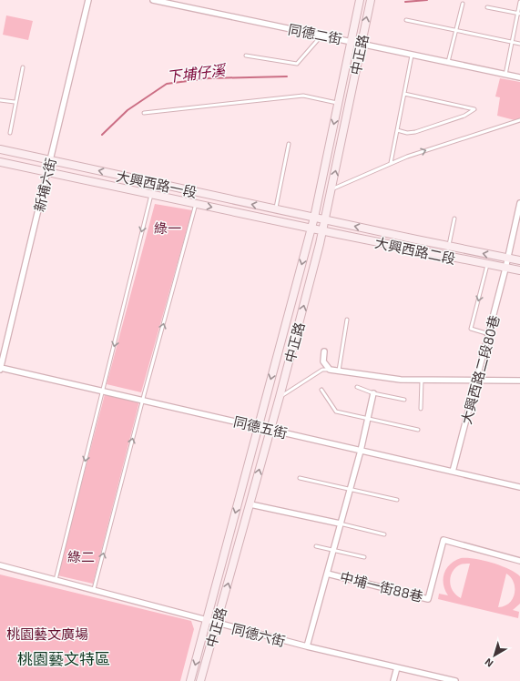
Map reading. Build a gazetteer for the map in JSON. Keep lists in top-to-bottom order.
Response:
{
  "streets": {
    "street": [
      "同德二街",
      "中正路",
      "大興西路一段",
      "新埔六街",
      "大興西路二段",
      "大興西路二段80巷",
      "同德五街",
      "中埔一街88巷",
      "同德六街"
    ]
  },
  "crossings": [
    ["同德二街", "中正路"],
    ["中正路", "大興西路一段"],
    ["中正路", "大興西路二段"],
    ["中正路", "同德五街"],
    ["中正路", "同德六街"],
    ["大興西路一段", "新埔六街"],
    ["大興西路一段", "大興西路二段"],
    ["新埔六街", "同德五街"],
    ["大興西路二段", "大興西路二段80巷"],
    ["大興西路二段80巷", "同德五街"]
  ],
  "districts": ["桃園藝文特區"],
  "water": ["下埔仔溪"],
  "parks": ["綠一", "綠二", "桃園藝文廣場"],
  "north": "bottom left"
}
